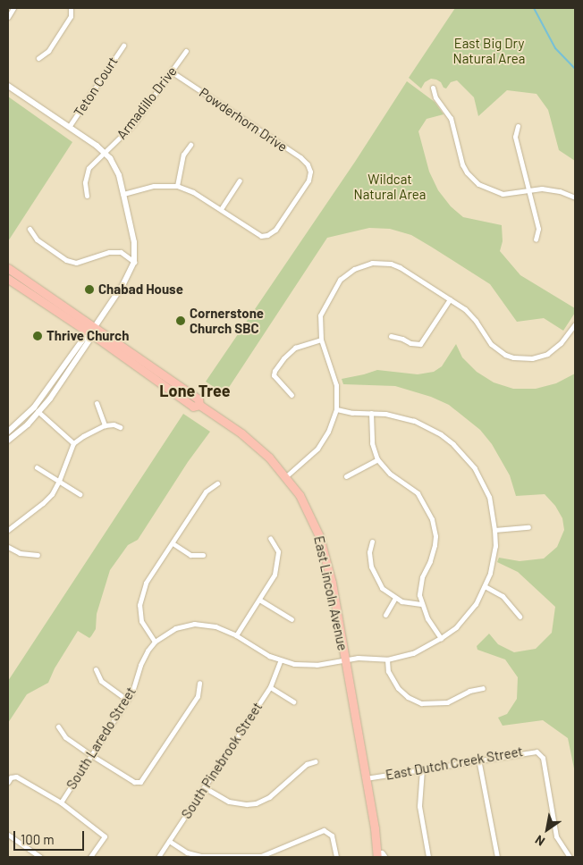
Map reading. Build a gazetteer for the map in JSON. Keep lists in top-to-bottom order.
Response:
{
  "streets": {
    "main road": ["East Lincoln Avenue"],
    "street": [
      "Teton Court",
      "Armadillo Drive",
      "Powderhorn Drive",
      "South Laredo Street",
      "South Pinebrook Street",
      "East Dutch Creek Street"
    ]
  },
  "crossings": [
    ["Armadillo Drive", "Powderhorn Drive"],
    ["East Lincoln Avenue", "South Laredo Street"],
    ["East Lincoln Avenue", "East Dutch Creek Street"],
    ["South Laredo Street", "South Pinebrook Street"]
  ],
  "districts": ["Lone Tree"],
  "parks": ["East Big Dry Natural Area", "Wildcat Natural Area"],
  "places": ["Chabad House", "Cornerstone Church SBC", "Thrive Church"],
  "scale_bar": "100 m",
  "north": "bottom left"
}
